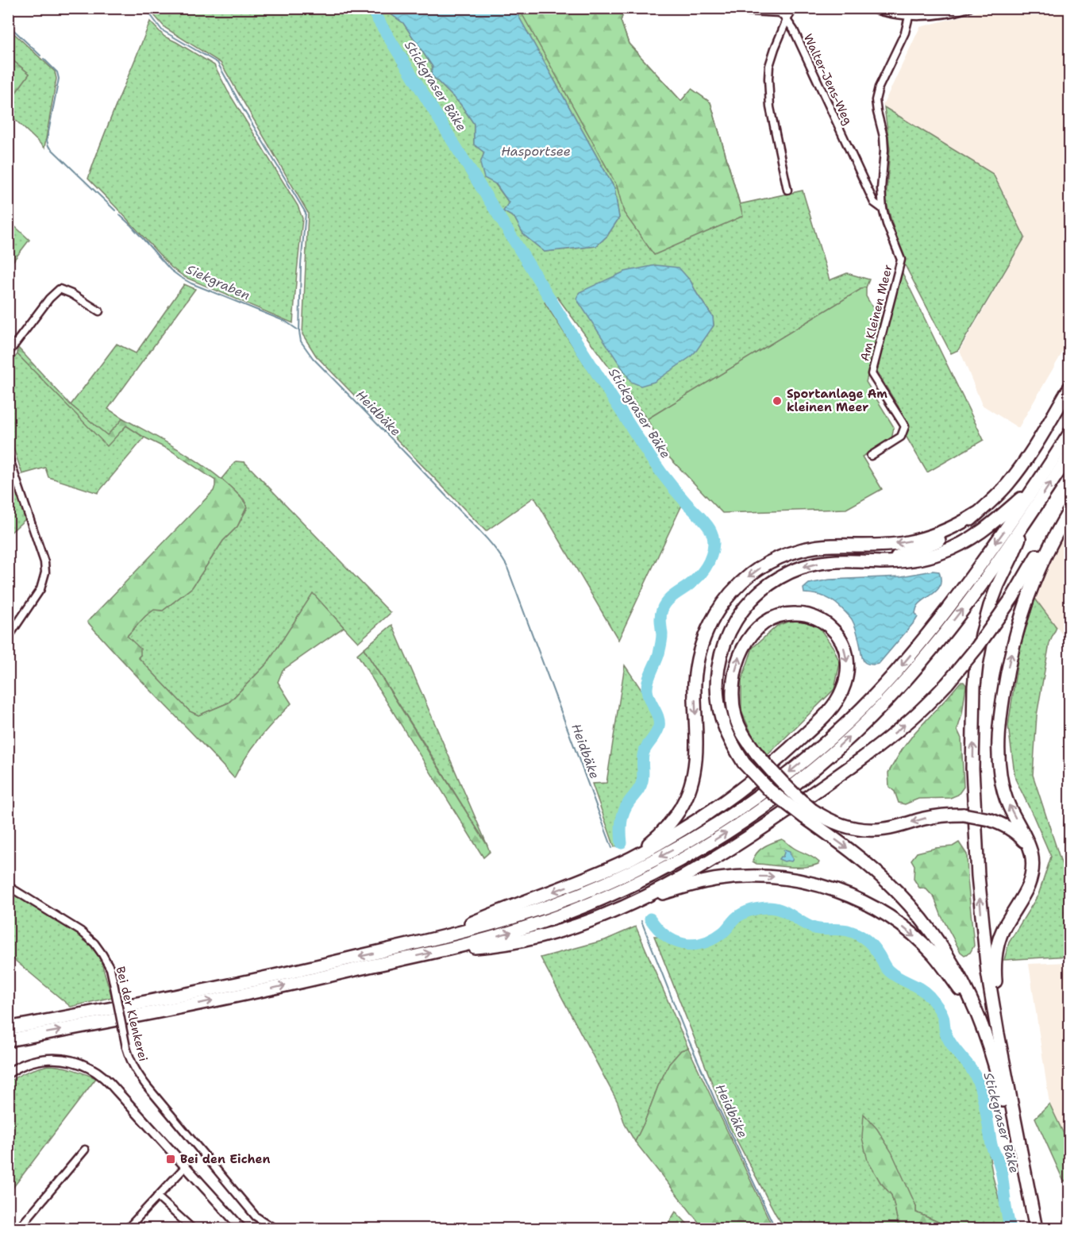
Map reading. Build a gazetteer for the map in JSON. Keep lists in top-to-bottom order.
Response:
{
  "streets": {
    "street": ["Walter-Jens-Weg", "Am Kleinen Meer", "Bei der Klenkerei"]
  },
  "crossings": [
    ["Walter-Jens-Weg", "Am Kleinen Meer"]
  ],
  "water": [
    "Stickgraser Bäke",
    "Hasportsee",
    "Siekgraben",
    "Heidbäke"
  ],
  "places": {
    "other": ["Sportanlage Am kleinen Meer"],
    "transit": ["Bei den Eichen"]
  }
}
